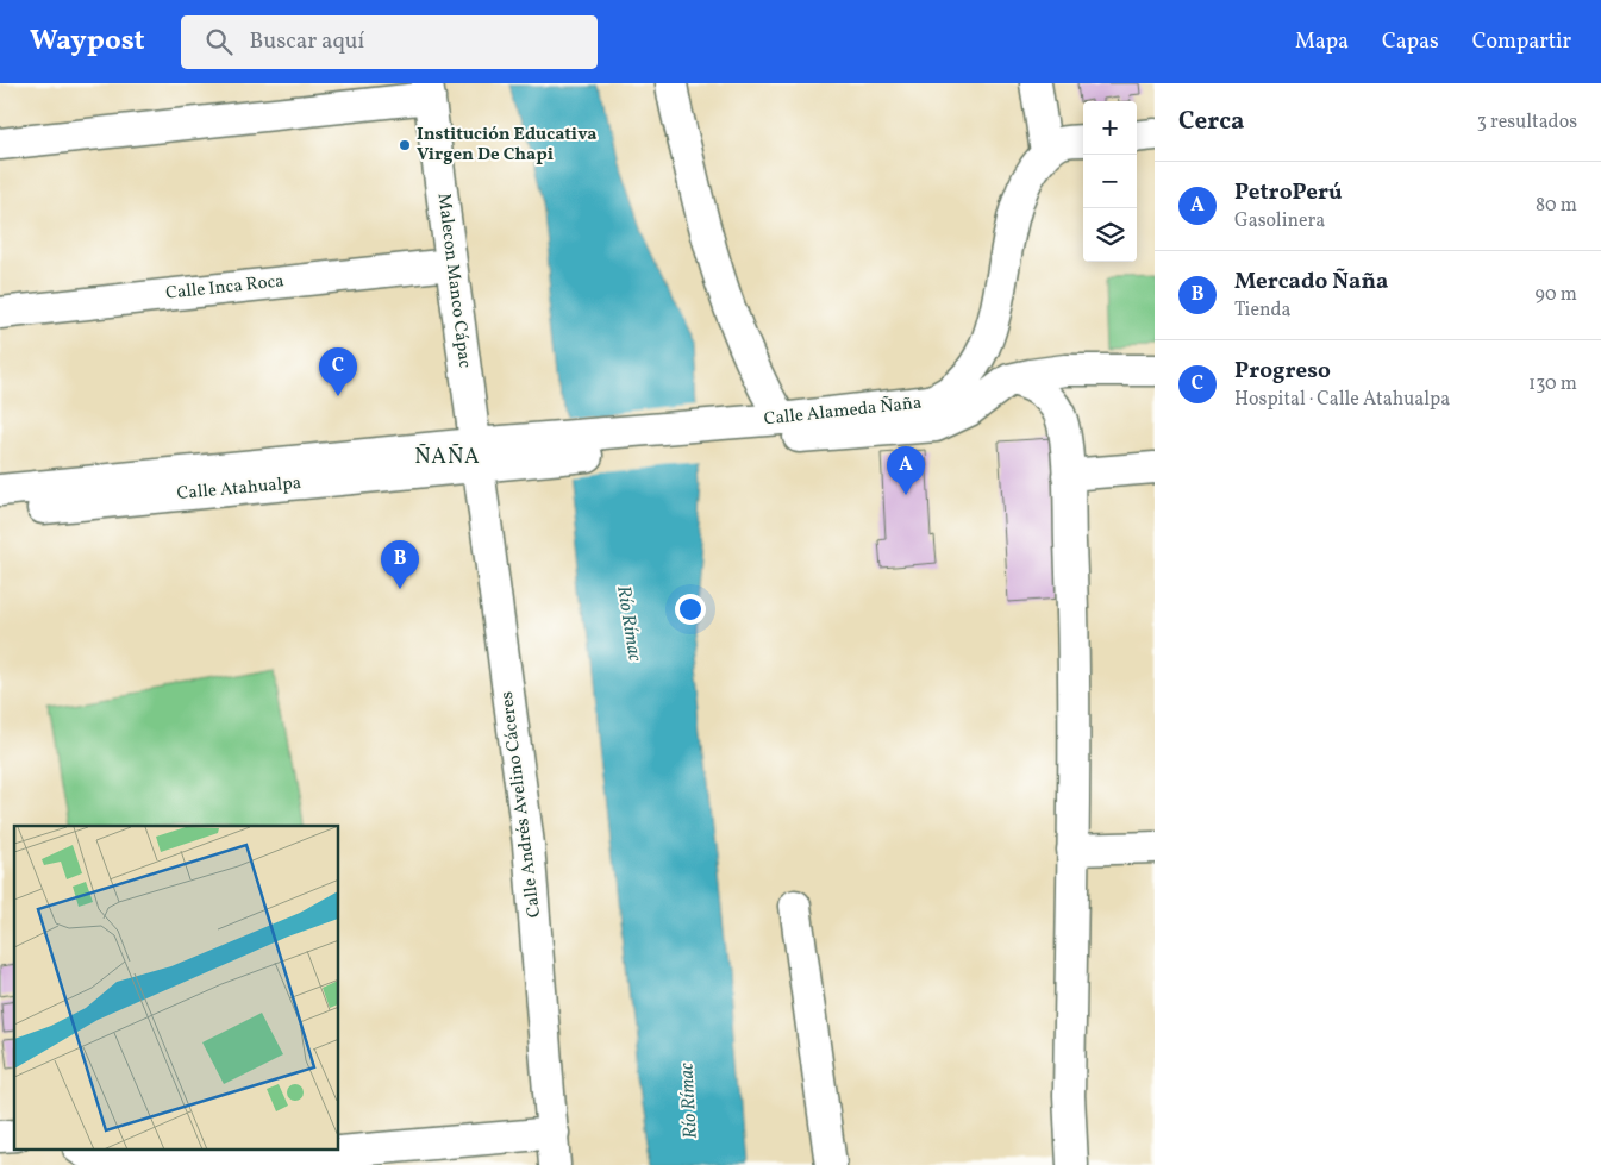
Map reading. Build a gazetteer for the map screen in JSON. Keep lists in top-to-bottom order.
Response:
{
  "streets": {
    "street": [
      "Malecon Manco Cápac",
      "Calle Inca Roca",
      "Calle Alameda Ñaña",
      "Calle Atahualpa",
      "Calle Andrés Avelino Cáceres"
    ]
  },
  "crossings": [
    ["Malecon Manco Cápac", "Calle Inca Roca"],
    ["Malecon Manco Cápac", "Calle Atahualpa"],
    ["Malecon Manco Cápac", "Calle Andrés Avelino Cáceres"],
    ["Calle Atahualpa", "Calle Andrés Avelino Cáceres"]
  ],
  "districts": ["ÑAÑA"],
  "water": ["Río Rímac"],
  "places": ["Institución Educativa Virgen De Chapi"],
  "page": {
    "header": "Waypost",
    "search": "Buscar aquí",
    "nav": ["Mapa", "Capas", "Compartir"],
    "heading": ["Cerca", "3 resultados"],
    "map_buttons": ["+", "−"],
    "list": [
      {
        "mark": "A",
        "name": "PetroPerú",
        "note": "Gasolinera",
        "value": "80 m"
      },
      {
        "mark": "B",
        "name": "Mercado Ñaña",
        "note": "Tienda",
        "value": "90 m"
      },
      {
        "mark": "C",
        "name": "Progreso",
        "note": "Hospital · Calle Atahualpa",
        "value": "130 m"
      }
    ],
    "pins": ["C", "A", "B"]
  }
}
